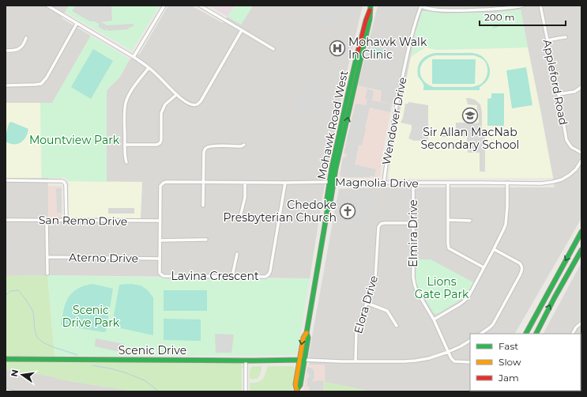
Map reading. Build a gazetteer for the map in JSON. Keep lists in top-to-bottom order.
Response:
{
  "streets": {
    "main road": ["Mohawk Road West", "Scenic Drive"],
    "street": [
      "Appleford Road",
      "Wendover Drive",
      "Magnolia Drive",
      "San Remo Drive",
      "Elmira Drive",
      "Aterno Drive",
      "Lavina Crescent",
      "Elora Drive"
    ]
  },
  "crossings": [
    ["Wendover Drive", "Magnolia Drive"],
    ["Mohawk Road West", "Magnolia Drive"],
    ["Mohawk Road West", "Scenic Drive"],
    ["Magnolia Drive", "Elmira Drive"],
    ["Magnolia Drive", "Lavina Crescent"],
    ["San Remo Drive", "Lavina Crescent"],
    ["Elmira Drive", "Elora Drive"],
    ["Aterno Drive", "Lavina Crescent"]
  ],
  "parks": ["Mountview Park", "Lions Gate Park", "Scenic Drive Park"],
  "places": {
    "hospital": ["Mohawk Walk In Clinic"],
    "school or university": ["Sir Allan MacNab Secondary School"],
    "church": ["Chedoke Presbyterian Church"]
  },
  "legend": ["Fast", "Slow", "Jam"],
  "scale_bar": "200 m",
  "north": "left"
}
